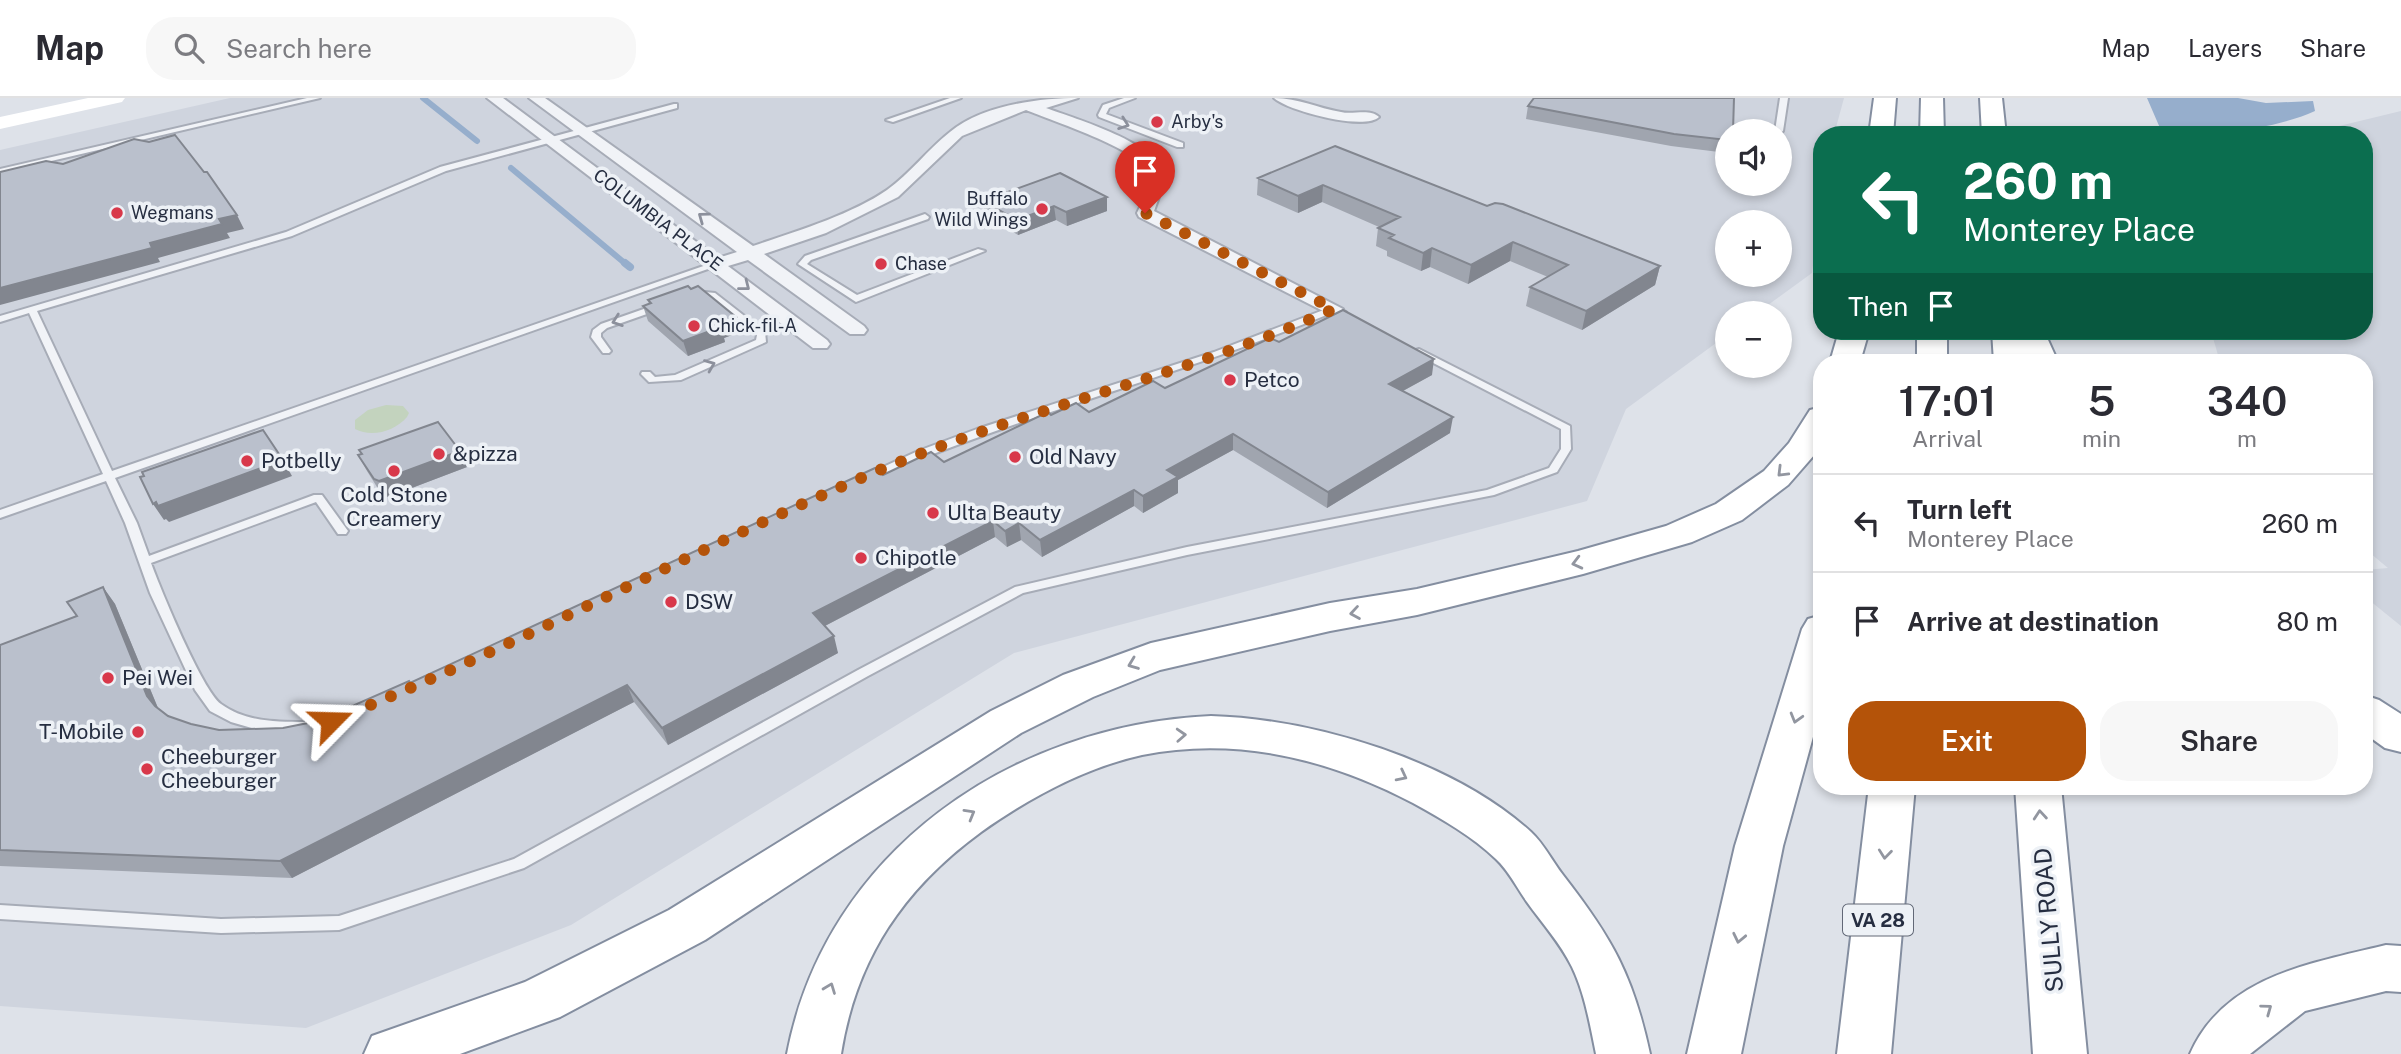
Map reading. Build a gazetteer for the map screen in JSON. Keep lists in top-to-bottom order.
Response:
{
  "streets": {
    "highway": ["VA 28", "SULLY ROAD"],
    "street": ["COLUMBIA PLACE"]
  },
  "places": [
    "Arby's",
    "Buffalo Wild Wings",
    "Wegmans",
    "Chase",
    "Chick-fil-A",
    "Petco",
    "&pizza",
    "Old Navy",
    "Potbelly",
    "Cold Stone Creamery",
    "Ulta Beauty",
    "Chipotle",
    "DSW",
    "Pei Wei",
    "T-Mobile",
    "Cheeburger Cheeburger"
  ],
  "page": {
    "header": "Map",
    "search": "Search here",
    "nav": ["Map", "Layers", "Share"],
    "map_buttons": ["+", "−"],
    "turn": ["260 m", "Monterey Place"],
    "then": "Then",
    "eta": [
      "17:01",
      "Arrival",
      "5",
      "min",
      "340",
      "m"
    ],
    "list": [
      {
        "name": "Turn left",
        "note": "Monterey Place",
        "value": "260 m"
      },
      {
        "name": "Arrive at destination",
        "value": "80 m"
      }
    ],
    "buttons": ["Exit", "Share"]
  }
}
